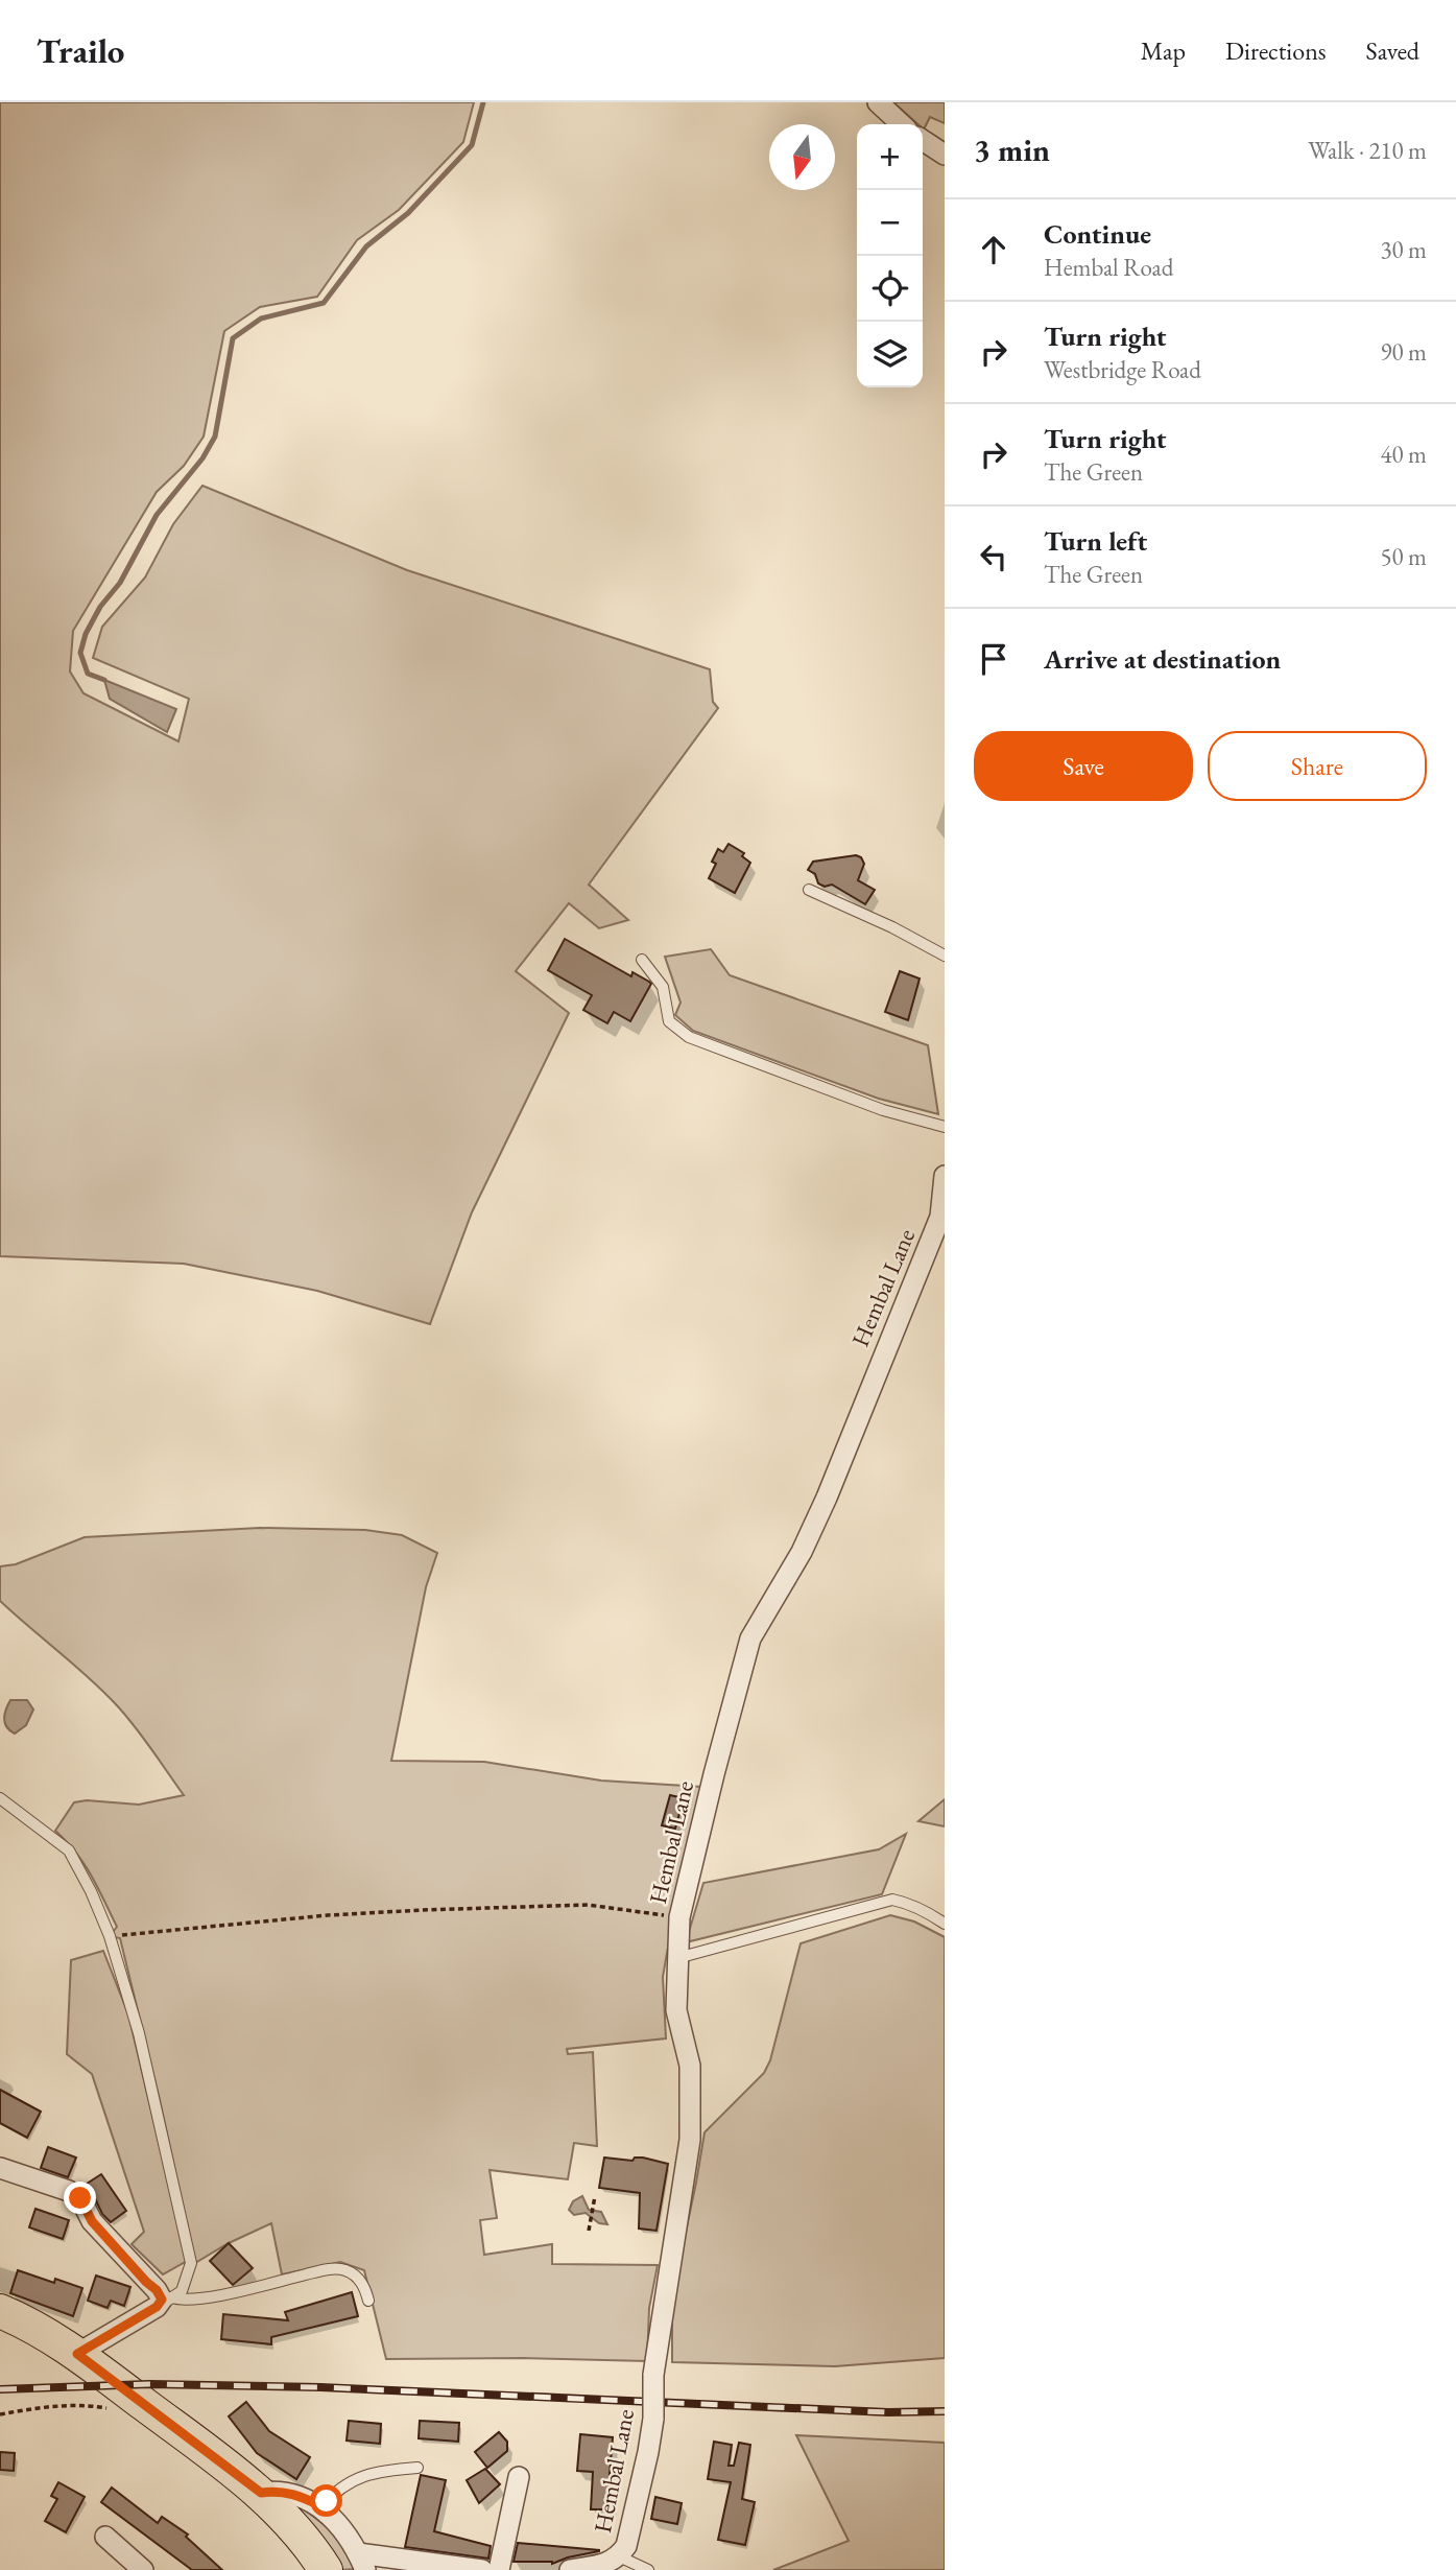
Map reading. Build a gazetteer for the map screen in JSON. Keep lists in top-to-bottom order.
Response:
{
  "streets": {
    "street": ["Hembal Lane"]
  },
  "north": "bottom",
  "page": {
    "header": "Trailo",
    "nav": ["Map", "Directions", "Saved"],
    "heading": ["3 min", "Walk · 210 m"],
    "map_buttons": ["+", "−"],
    "list": [
      ["Continue", "Hembal Road", "30 m"],
      ["Turn right", "Westbridge Road", "90 m"],
      ["Turn right", "The Green", "40 m"],
      ["Turn left", "The Green", "50 m"],
      "Arrive at destination"
    ],
    "buttons": ["Save", "Share"]
  }
}
